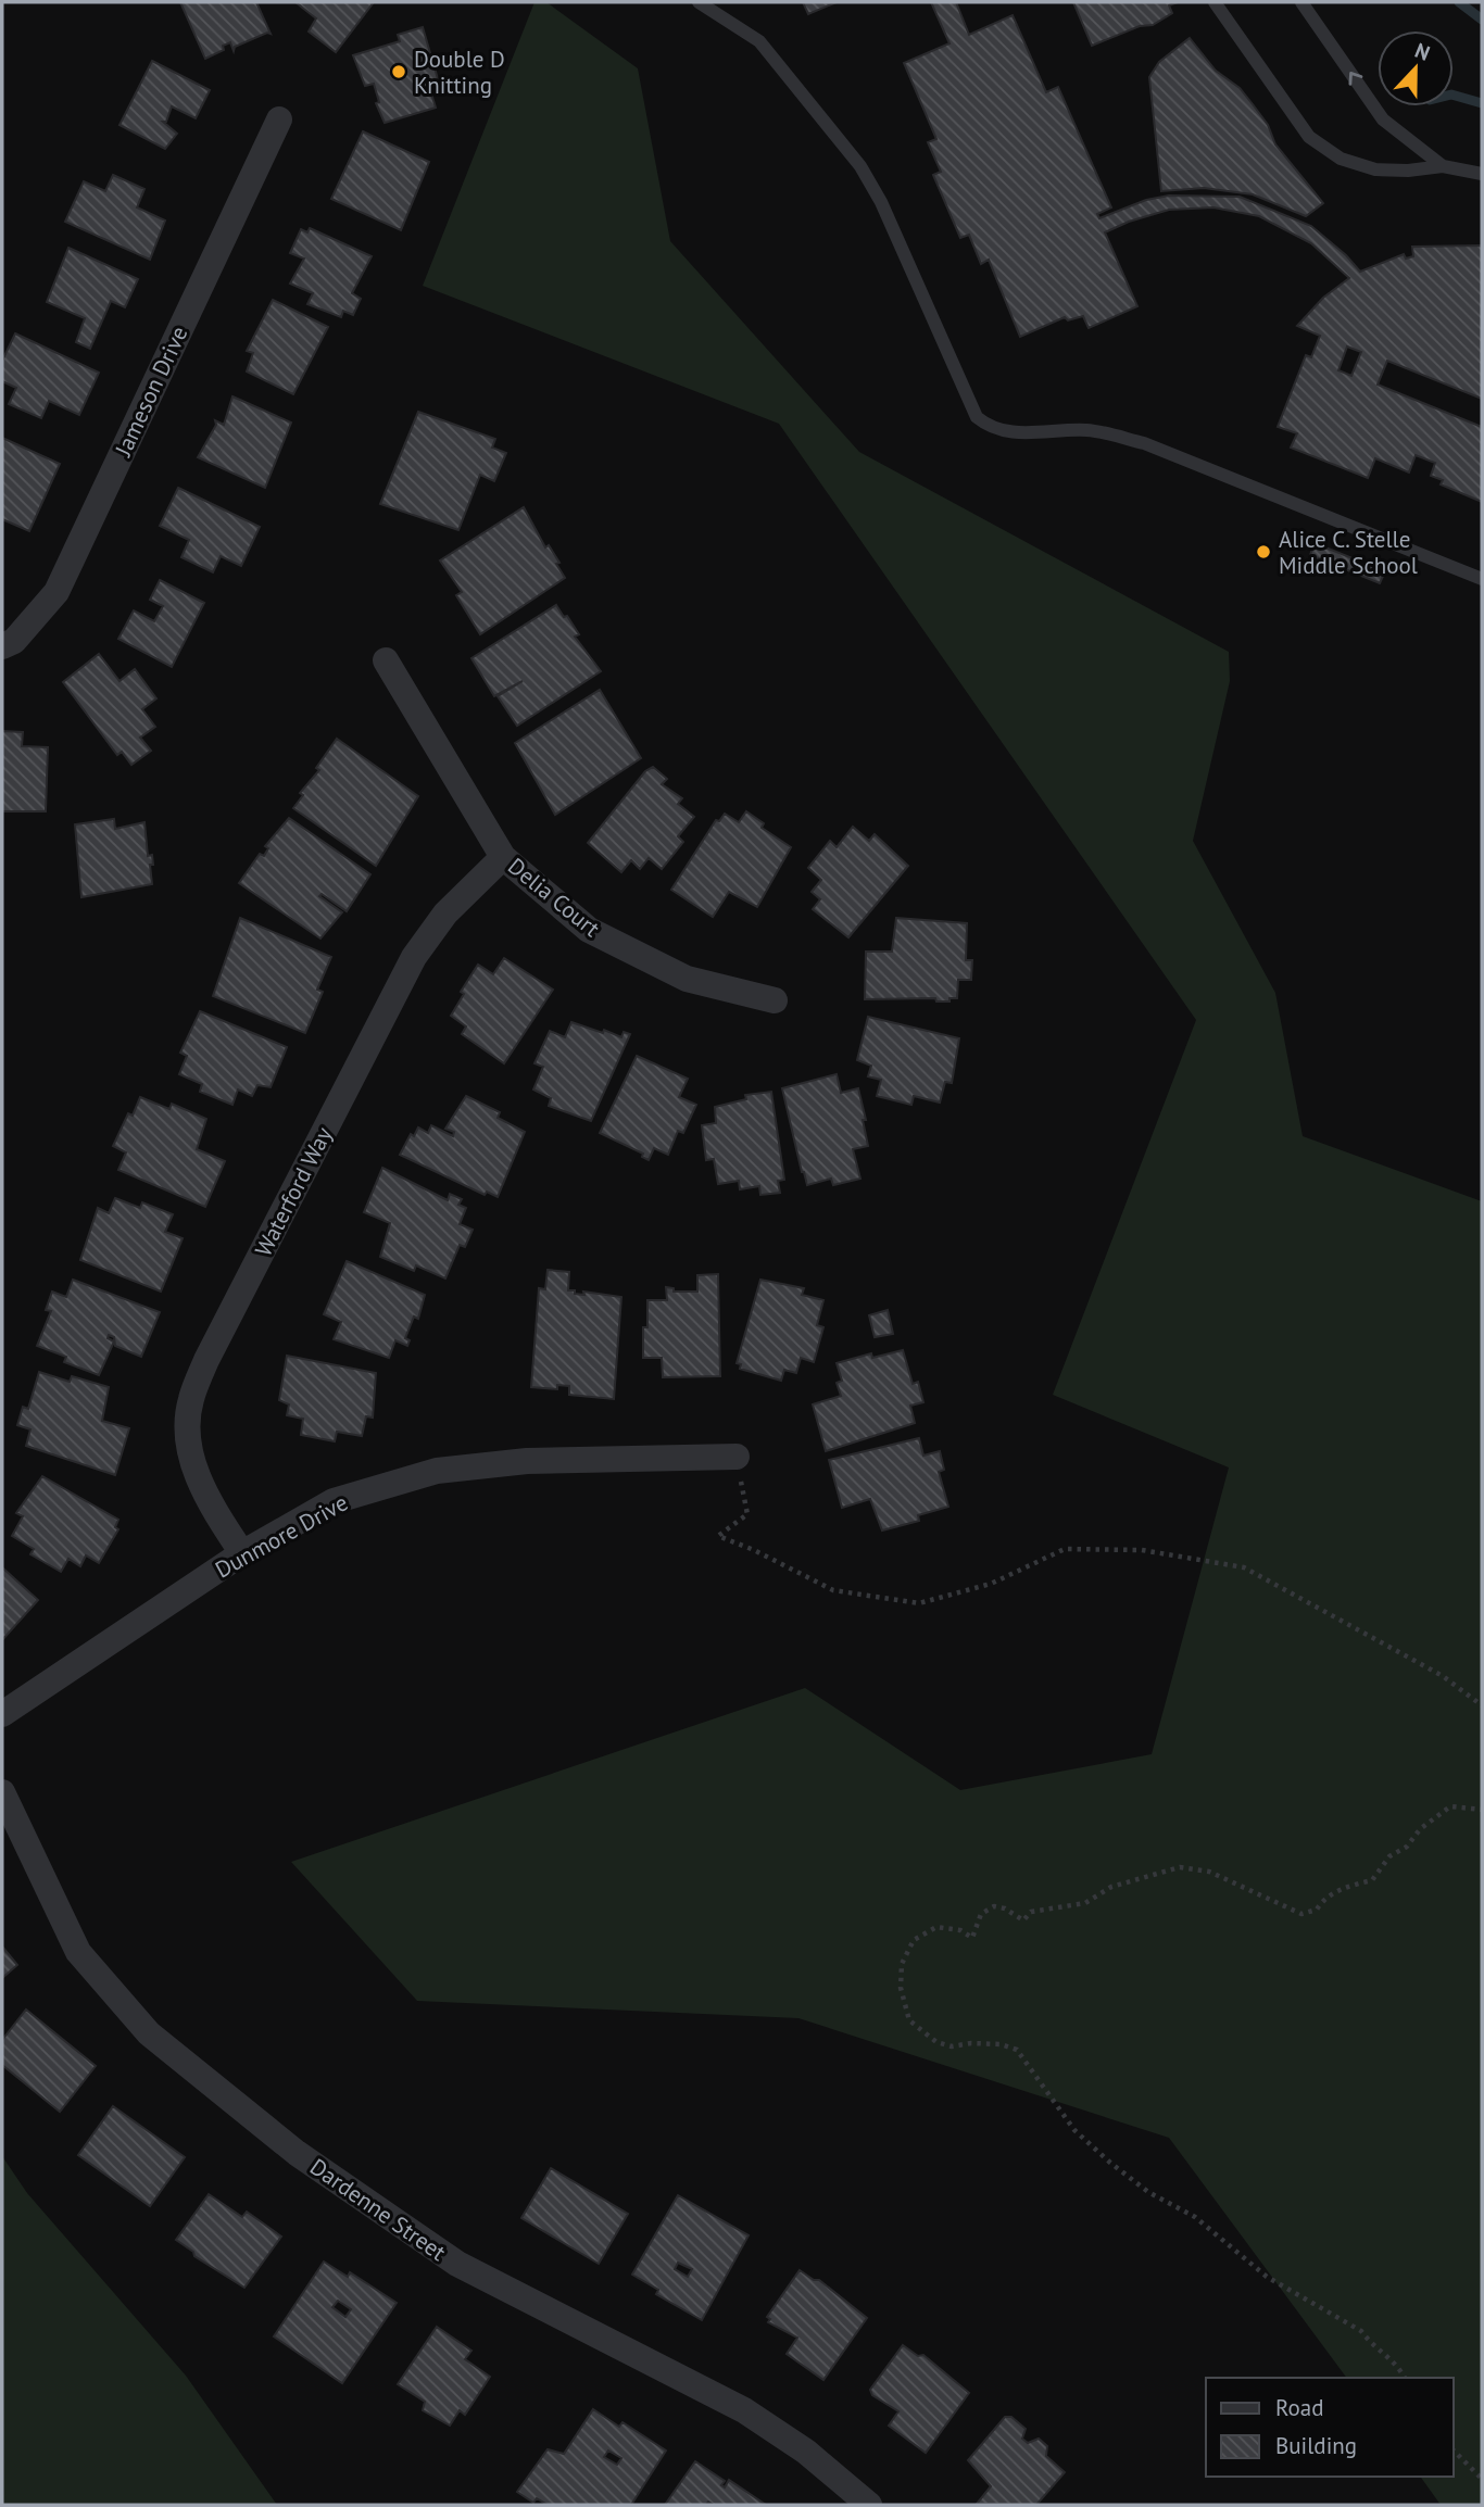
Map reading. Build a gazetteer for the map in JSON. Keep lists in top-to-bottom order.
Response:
{
  "streets": {
    "street": [
      "Jameson Drive",
      "Delia Court",
      "Waterford Way",
      "Dunmore Drive",
      "Dardenne Street"
    ]
  },
  "crossings": [
    ["Delia Court", "Waterford Way"],
    ["Waterford Way", "Dunmore Drive"]
  ],
  "places": ["Double D Knitting", "Alice C. Stelle Middle School"],
  "legend": ["Road", "Building"],
  "north": "top"
}
